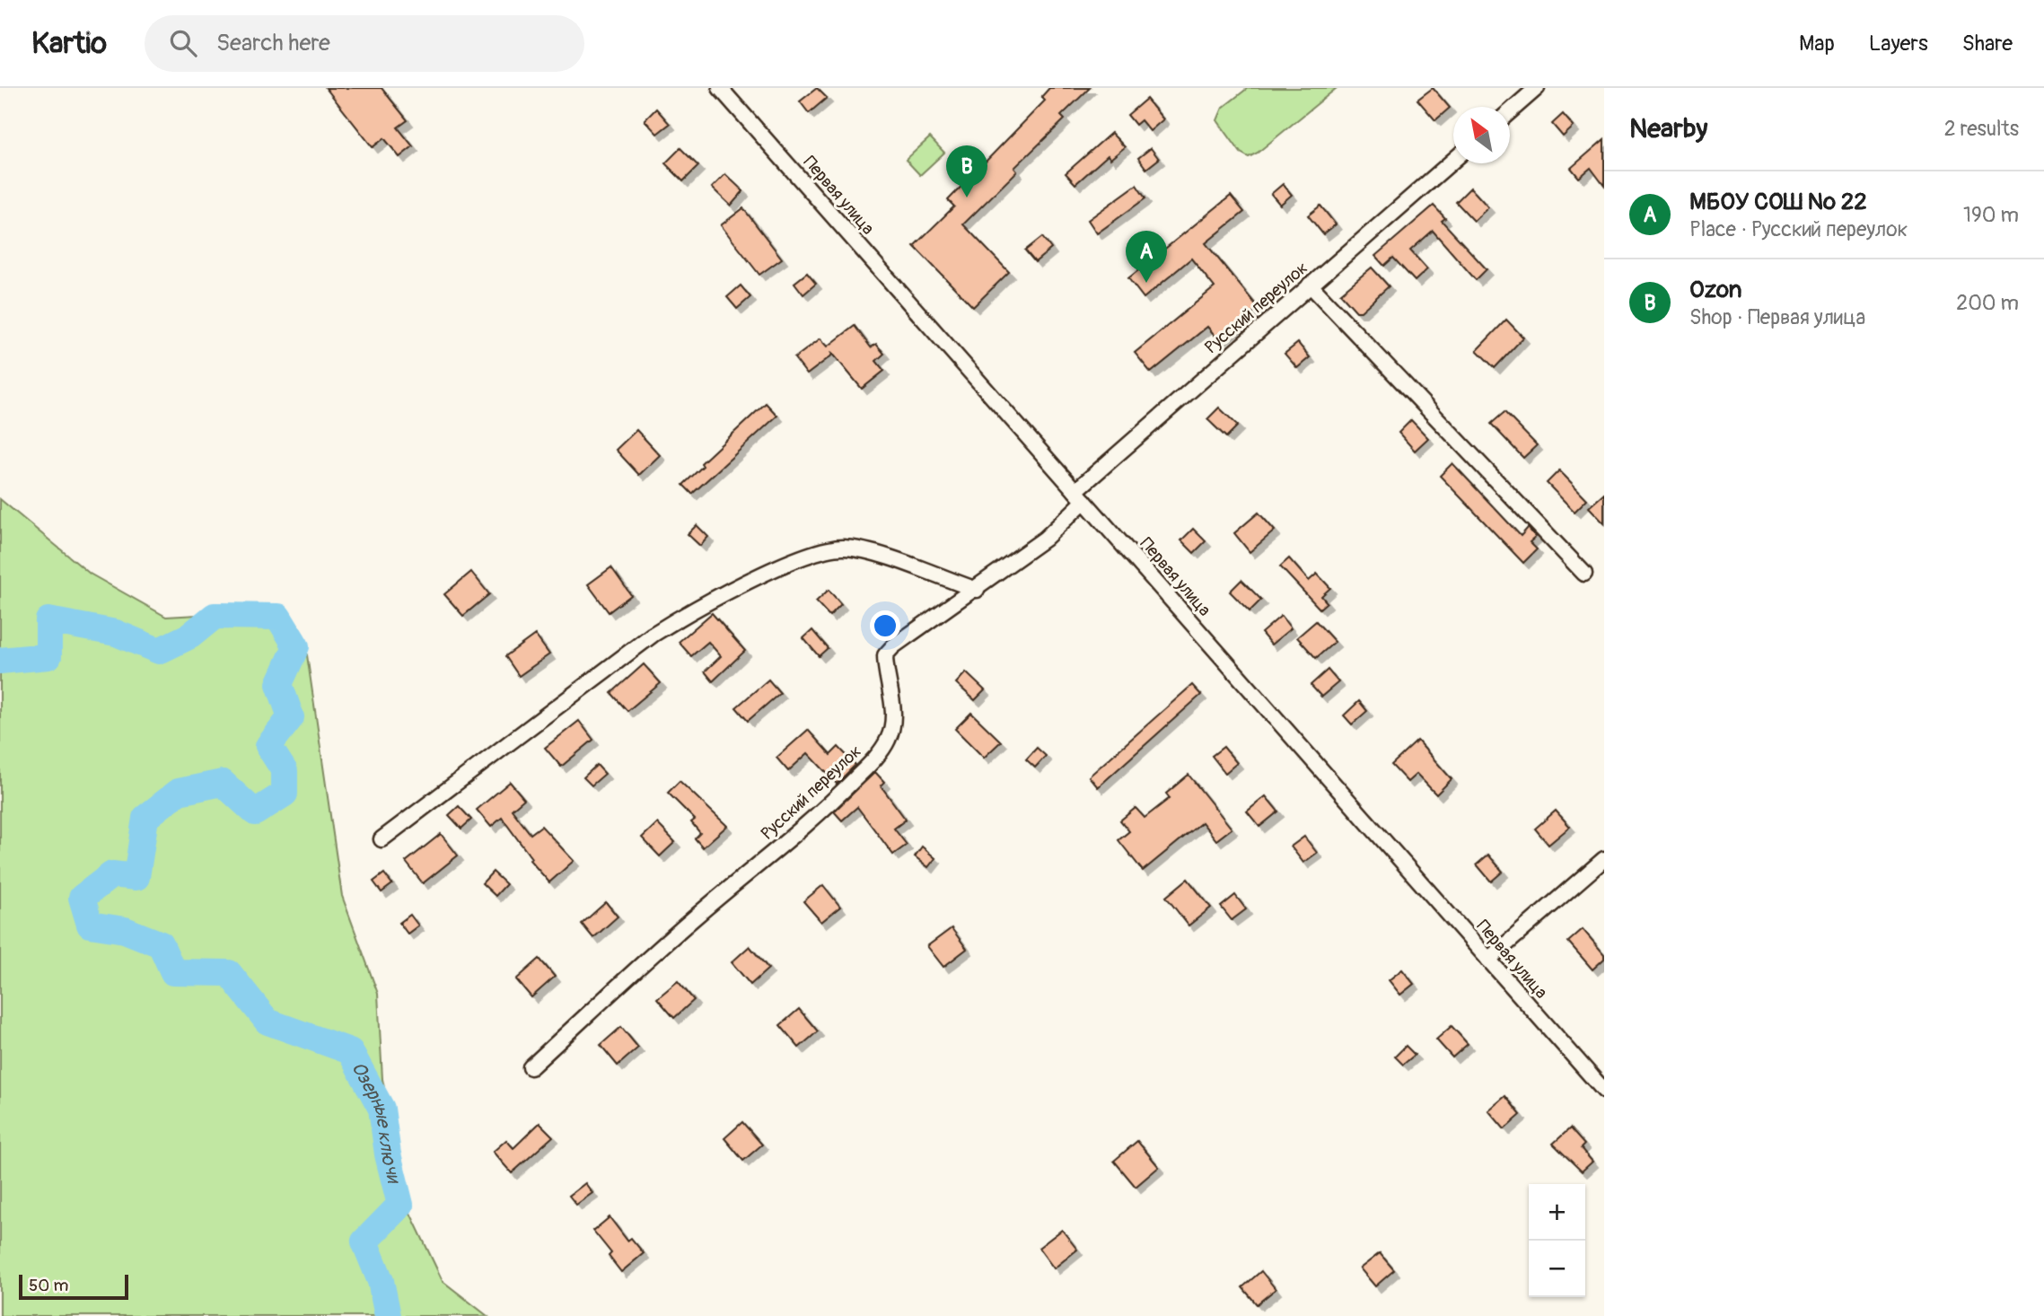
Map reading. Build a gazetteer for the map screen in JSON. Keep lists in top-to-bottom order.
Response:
{
  "streets": {
    "street": ["Первая улица", "Русский переулок"]
  },
  "crossings": [
    ["Первая улица", "Русский переулок"]
  ],
  "water": ["Озерные ключи"],
  "scale_bar": "50 m",
  "north": "top left",
  "page": {
    "header": "Kartio",
    "search": "Search here",
    "nav": ["Map", "Layers", "Share"],
    "heading": ["Nearby", "2 results"],
    "pins": ["B", "A"],
    "list": [
      {
        "mark": "A",
        "name": "МБОУ СОШ № 22",
        "note": "Place · Русский переулок",
        "value": "190 m"
      },
      {
        "mark": "B",
        "name": "Ozon",
        "note": "Shop · Первая улица",
        "value": "200 m"
      }
    ],
    "map_buttons": ["+", "−"],
    "scale": "50 m"
  }
}
